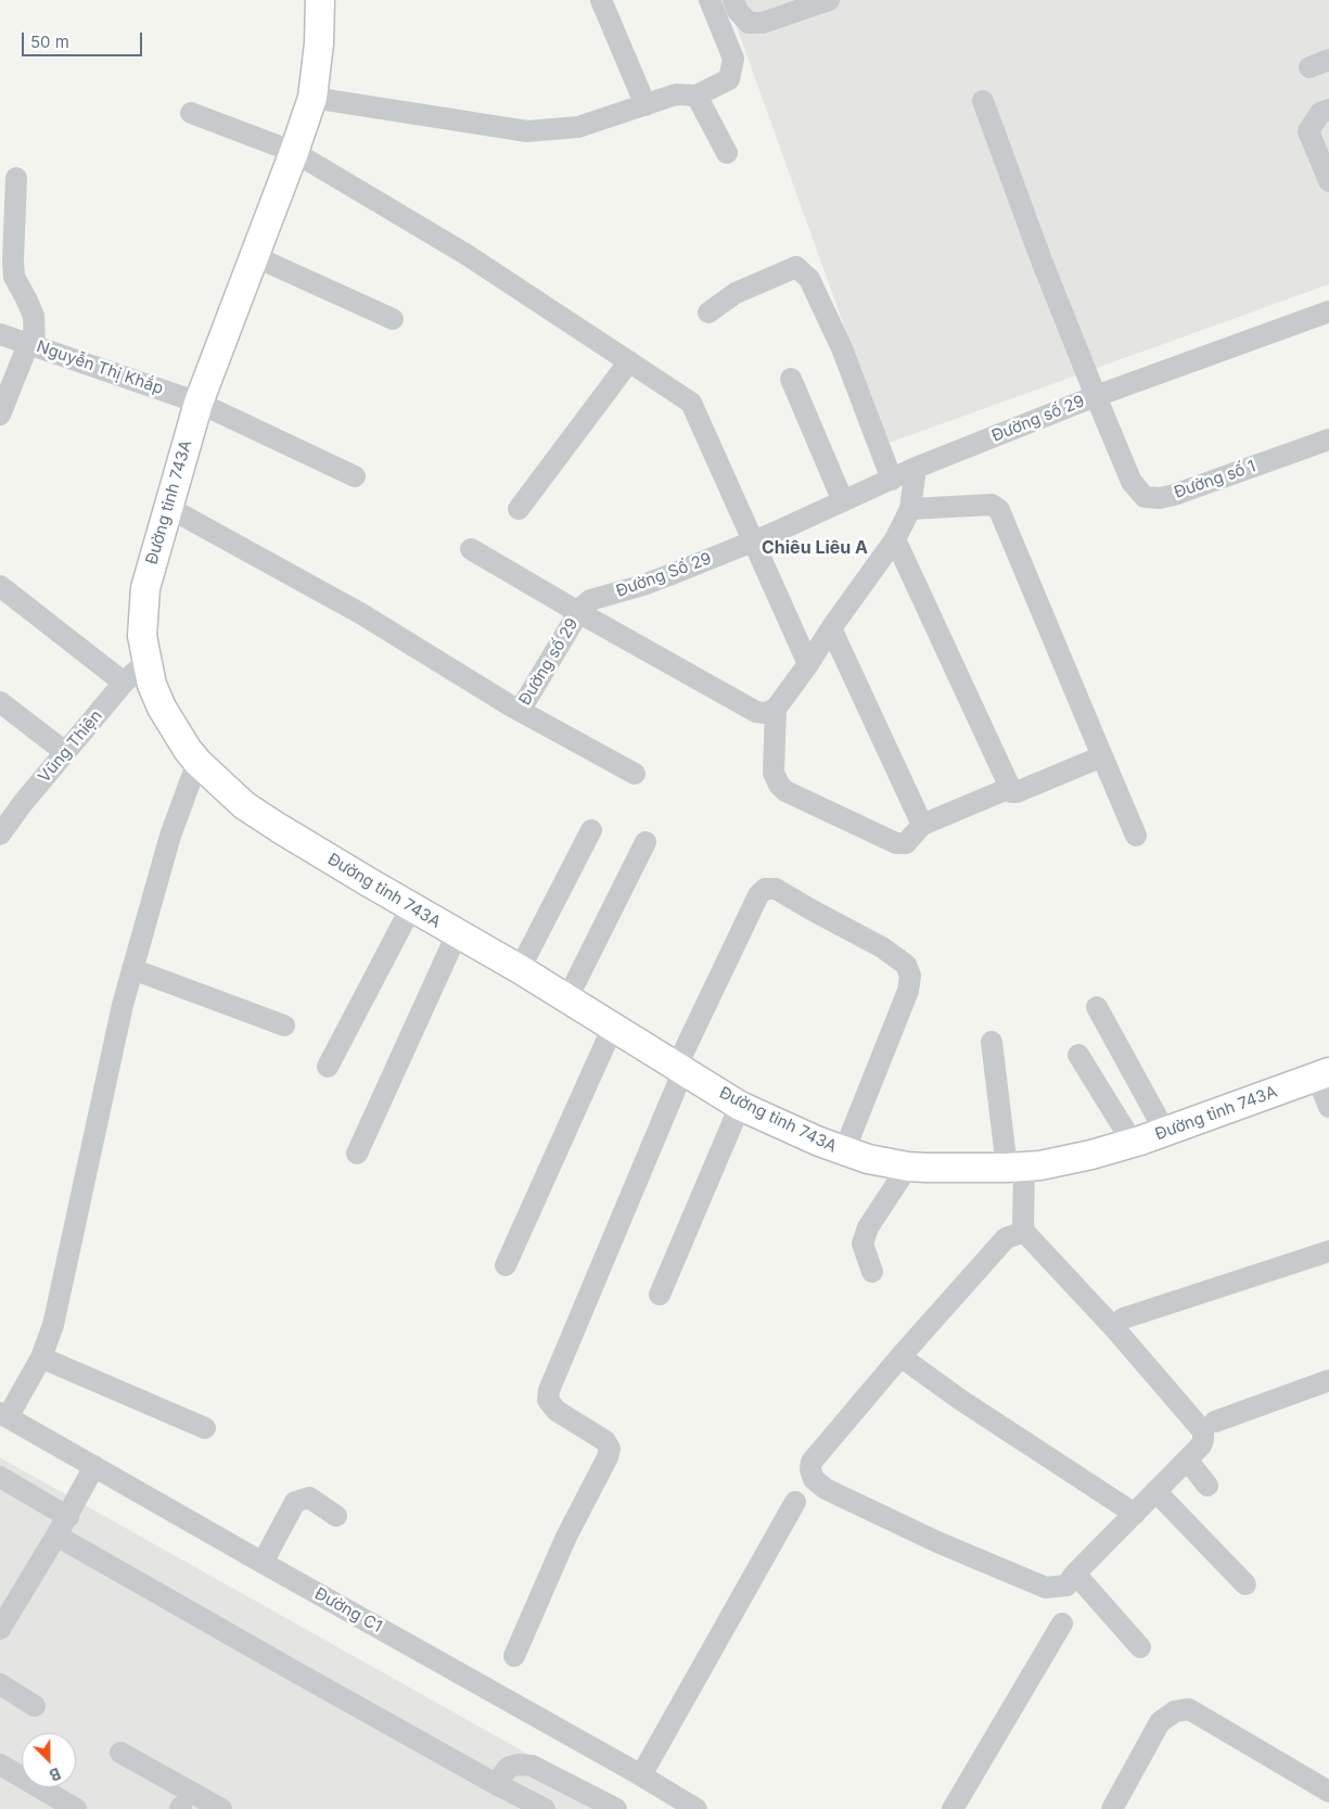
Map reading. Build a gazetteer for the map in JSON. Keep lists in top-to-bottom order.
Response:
{
  "streets": {
    "main road": ["Đường tỉnh 743A"],
    "street": [
      "Nguyễn Thị Khắp",
      "Đường số 29",
      "Đường số 1",
      "Đường Số 29",
      "Vũng Thiện",
      "Đường C1"
    ]
  },
  "crossings": [
    ["Nguyễn Thị Khắp", "Đường tỉnh 743A"],
    ["Đường số 29", "Đường số 1"],
    ["Đường số 29", "Đường Số 29"],
    ["Đường tỉnh 743A", "Vũng Thiện"]
  ],
  "districts": ["Chiêu Liêu A"],
  "scale_bar": "50 m",
  "north": "bottom right"
}
